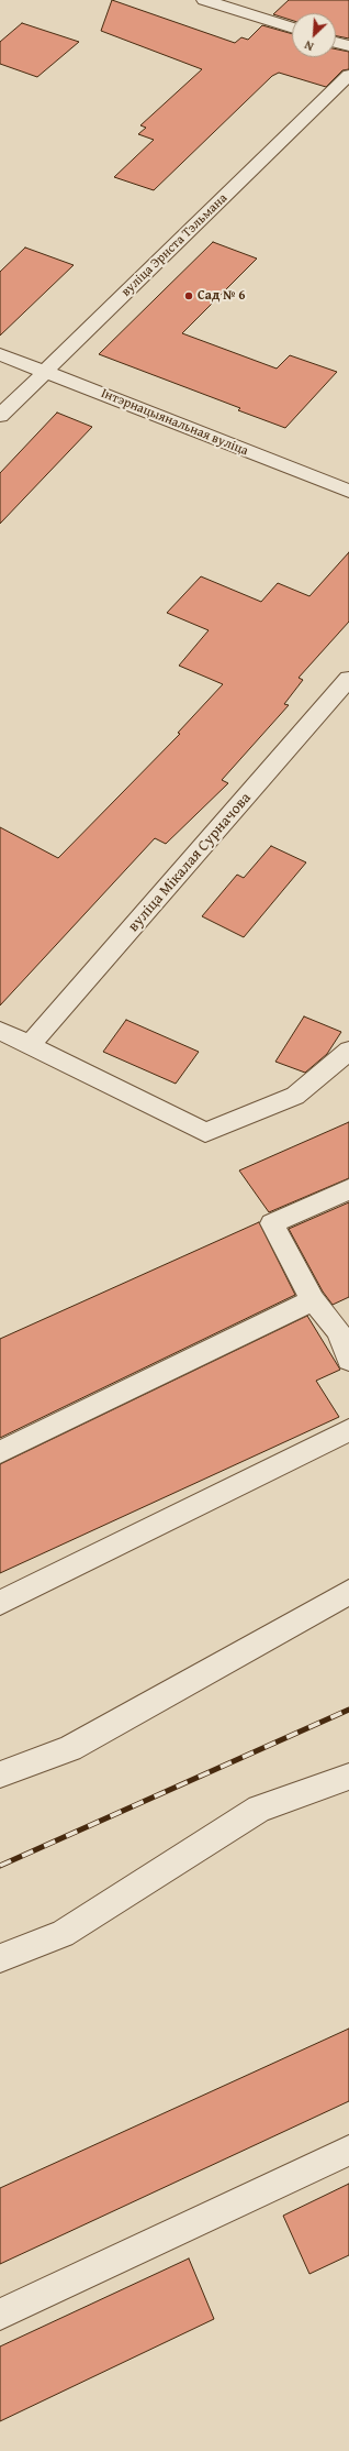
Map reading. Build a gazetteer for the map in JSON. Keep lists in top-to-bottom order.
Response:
{
  "streets": {
    "street": ["вуліца Эрнста Тэльмана", "Інтэрнацыянальная вуліца", "вуліца Мікалая Сурначова"]
  },
  "crossings": [
    ["вуліца Эрнста Тэльмана", "Інтэрнацыянальная вуліца"]
  ],
  "places": ["Сад № 6"],
  "north": "bottom left"
}
